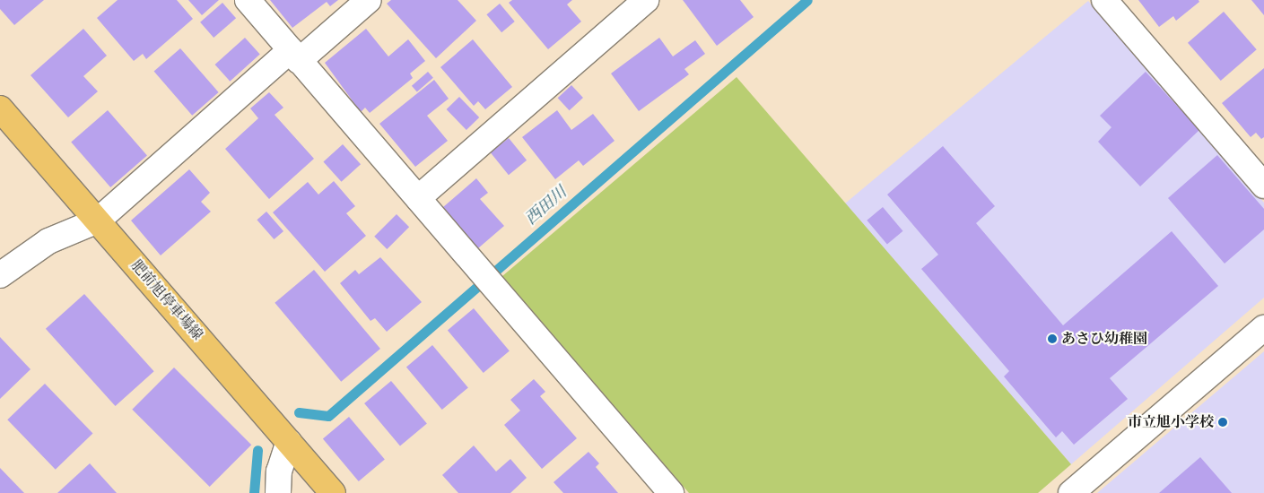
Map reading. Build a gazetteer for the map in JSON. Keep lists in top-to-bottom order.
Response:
{
  "streets": {
    "main road": ["肥前旭停車場線"]
  },
  "water": ["西田川"],
  "places": ["あさひ幼稚園", "市立旭小学校"]
}
